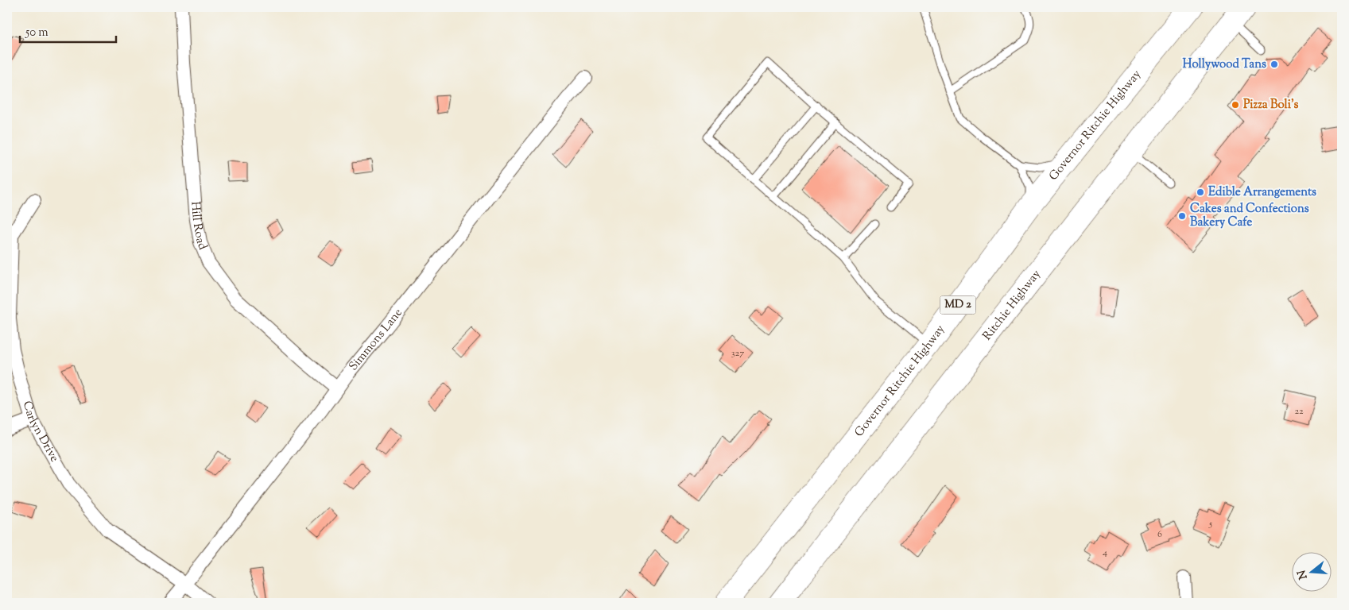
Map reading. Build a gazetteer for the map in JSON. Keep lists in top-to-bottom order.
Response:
{
  "streets": {
    "highway": ["Governor Ritchie Highway", "Ritchie Highway", "MD 2"],
    "street": ["Hill Road", "Simmons Lane", "Carlyn Drive"]
  },
  "crossings": [
    ["Hill Road", "Simmons Lane"],
    ["Simmons Lane", "Carlyn Drive"]
  ],
  "places": [
    "Hollywood Tans",
    "Pizza Boli's",
    "Edible Arrangements",
    "Cakes and Confections Bakery Cafe"
  ],
  "house_numbers": [
    "327",
    "22",
    "5",
    "6",
    "4"
  ],
  "scale_bar": "50 m",
  "north": "left"
}
